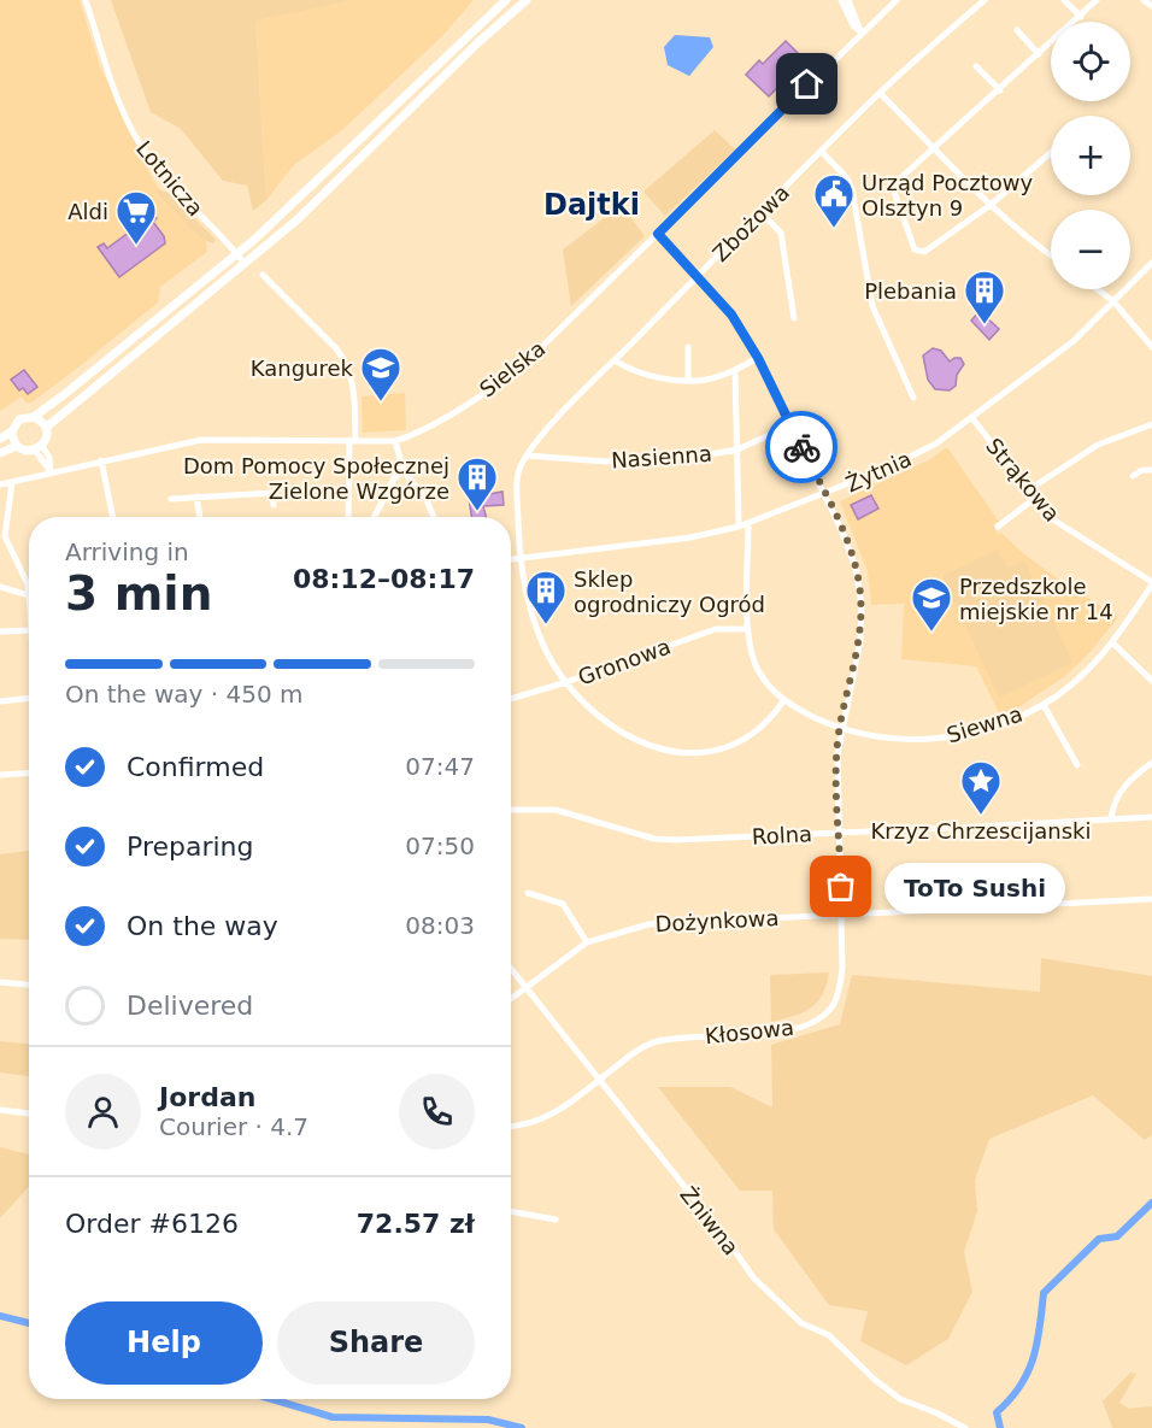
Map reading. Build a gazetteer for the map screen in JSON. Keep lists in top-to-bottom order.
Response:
{
  "streets": {
    "street": [
      "Lotnicza",
      "Zbożowa",
      "Sielska",
      "Nasienna",
      "Żytnia",
      "Strąkowa",
      "Gronowa",
      "Siewna",
      "Rolna",
      "Dożynkowa",
      "Kłosowa",
      "Żniwna"
    ]
  },
  "crossings": [
    ["Zbożowa", "Nasienna"],
    ["Zbożowa", "Kłosowa"],
    ["Sielska", "Kłosowa"],
    ["Nasienna", "Kłosowa"],
    ["Żytnia", "Strąkowa"],
    ["Żytnia", "Siewna"],
    ["Żytnia", "Kłosowa"],
    ["Strąkowa", "Siewna"],
    ["Gronowa", "Siewna"],
    ["Siewna", "Kłosowa"],
    ["Rolna", "Kłosowa"],
    ["Dożynkowa", "Kłosowa"],
    ["Dożynkowa", "Żniwna"],
    ["Kłosowa", "Żniwna"]
  ],
  "districts": ["Dajtki"],
  "places": {
    "public building": ["Urząd Pocztowy Olsztyn 9"],
    "supermarket": ["Aldi"],
    "building": ["Plebania", "Dom Pomocy Społecznej Zielone Wzgórze", "Sklep ogrodniczy Ogród"],
    "school or university": ["Kangurek", "Przedszkole miejskie nr 14"],
    "place": ["Krzyz Chrzescijanski"],
    "other": ["ToTo Sushi"]
  },
  "page": {
    "map_buttons": ["+", "−"],
    "heading": ["3 min", "Arriving in", "08:12–08:17"],
    "panel": [
      "Jordan",
      "Courier · 4.7",
      "Order #6126",
      "72.57 zł"
    ],
    "bar": "On the way · 450 m",
    "list": [
      ["Confirmed", "07:47"],
      ["Preparing", "07:50"],
      ["On the way", "08:03"],
      "Delivered"
    ],
    "bubble": "ToTo Sushi",
    "buttons": ["Help", "Share"]
  }
}
